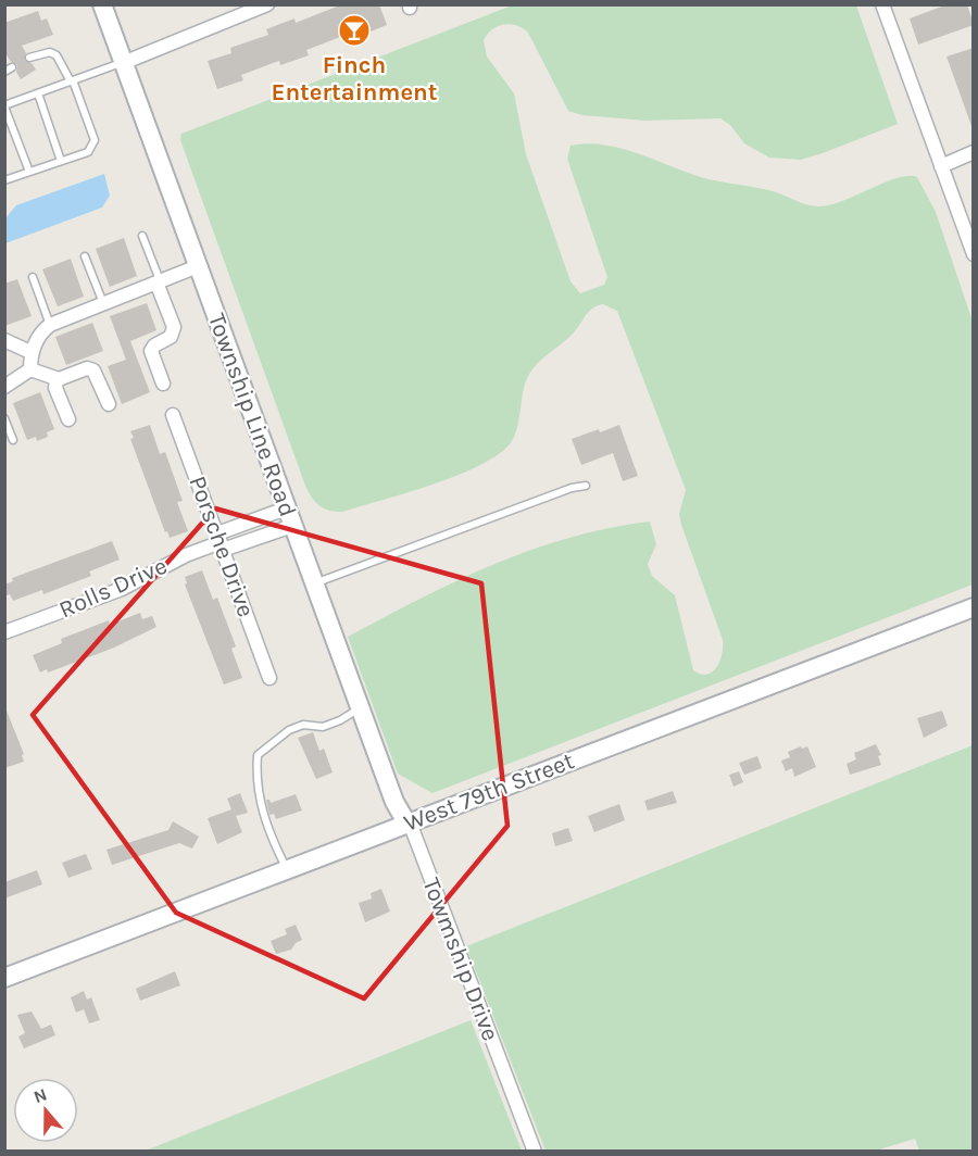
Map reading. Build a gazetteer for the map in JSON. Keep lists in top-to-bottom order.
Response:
{
  "streets": {
    "main road": ["Township Line Road", "West 79th Street"],
    "street": ["Porsche Drive", "Rolls Drive", "Towmship Drive"]
  },
  "crossings": [
    ["Township Line Road", "Rolls Drive"],
    ["Township Line Road", "West 79th Street"],
    ["Township Line Road", "Towmship Drive"],
    ["Porsche Drive", "Rolls Drive"],
    ["West 79th Street", "Towmship Drive"]
  ],
  "places": {
    "bar": ["Finch Entertainment"]
  },
  "north": "top"
}
